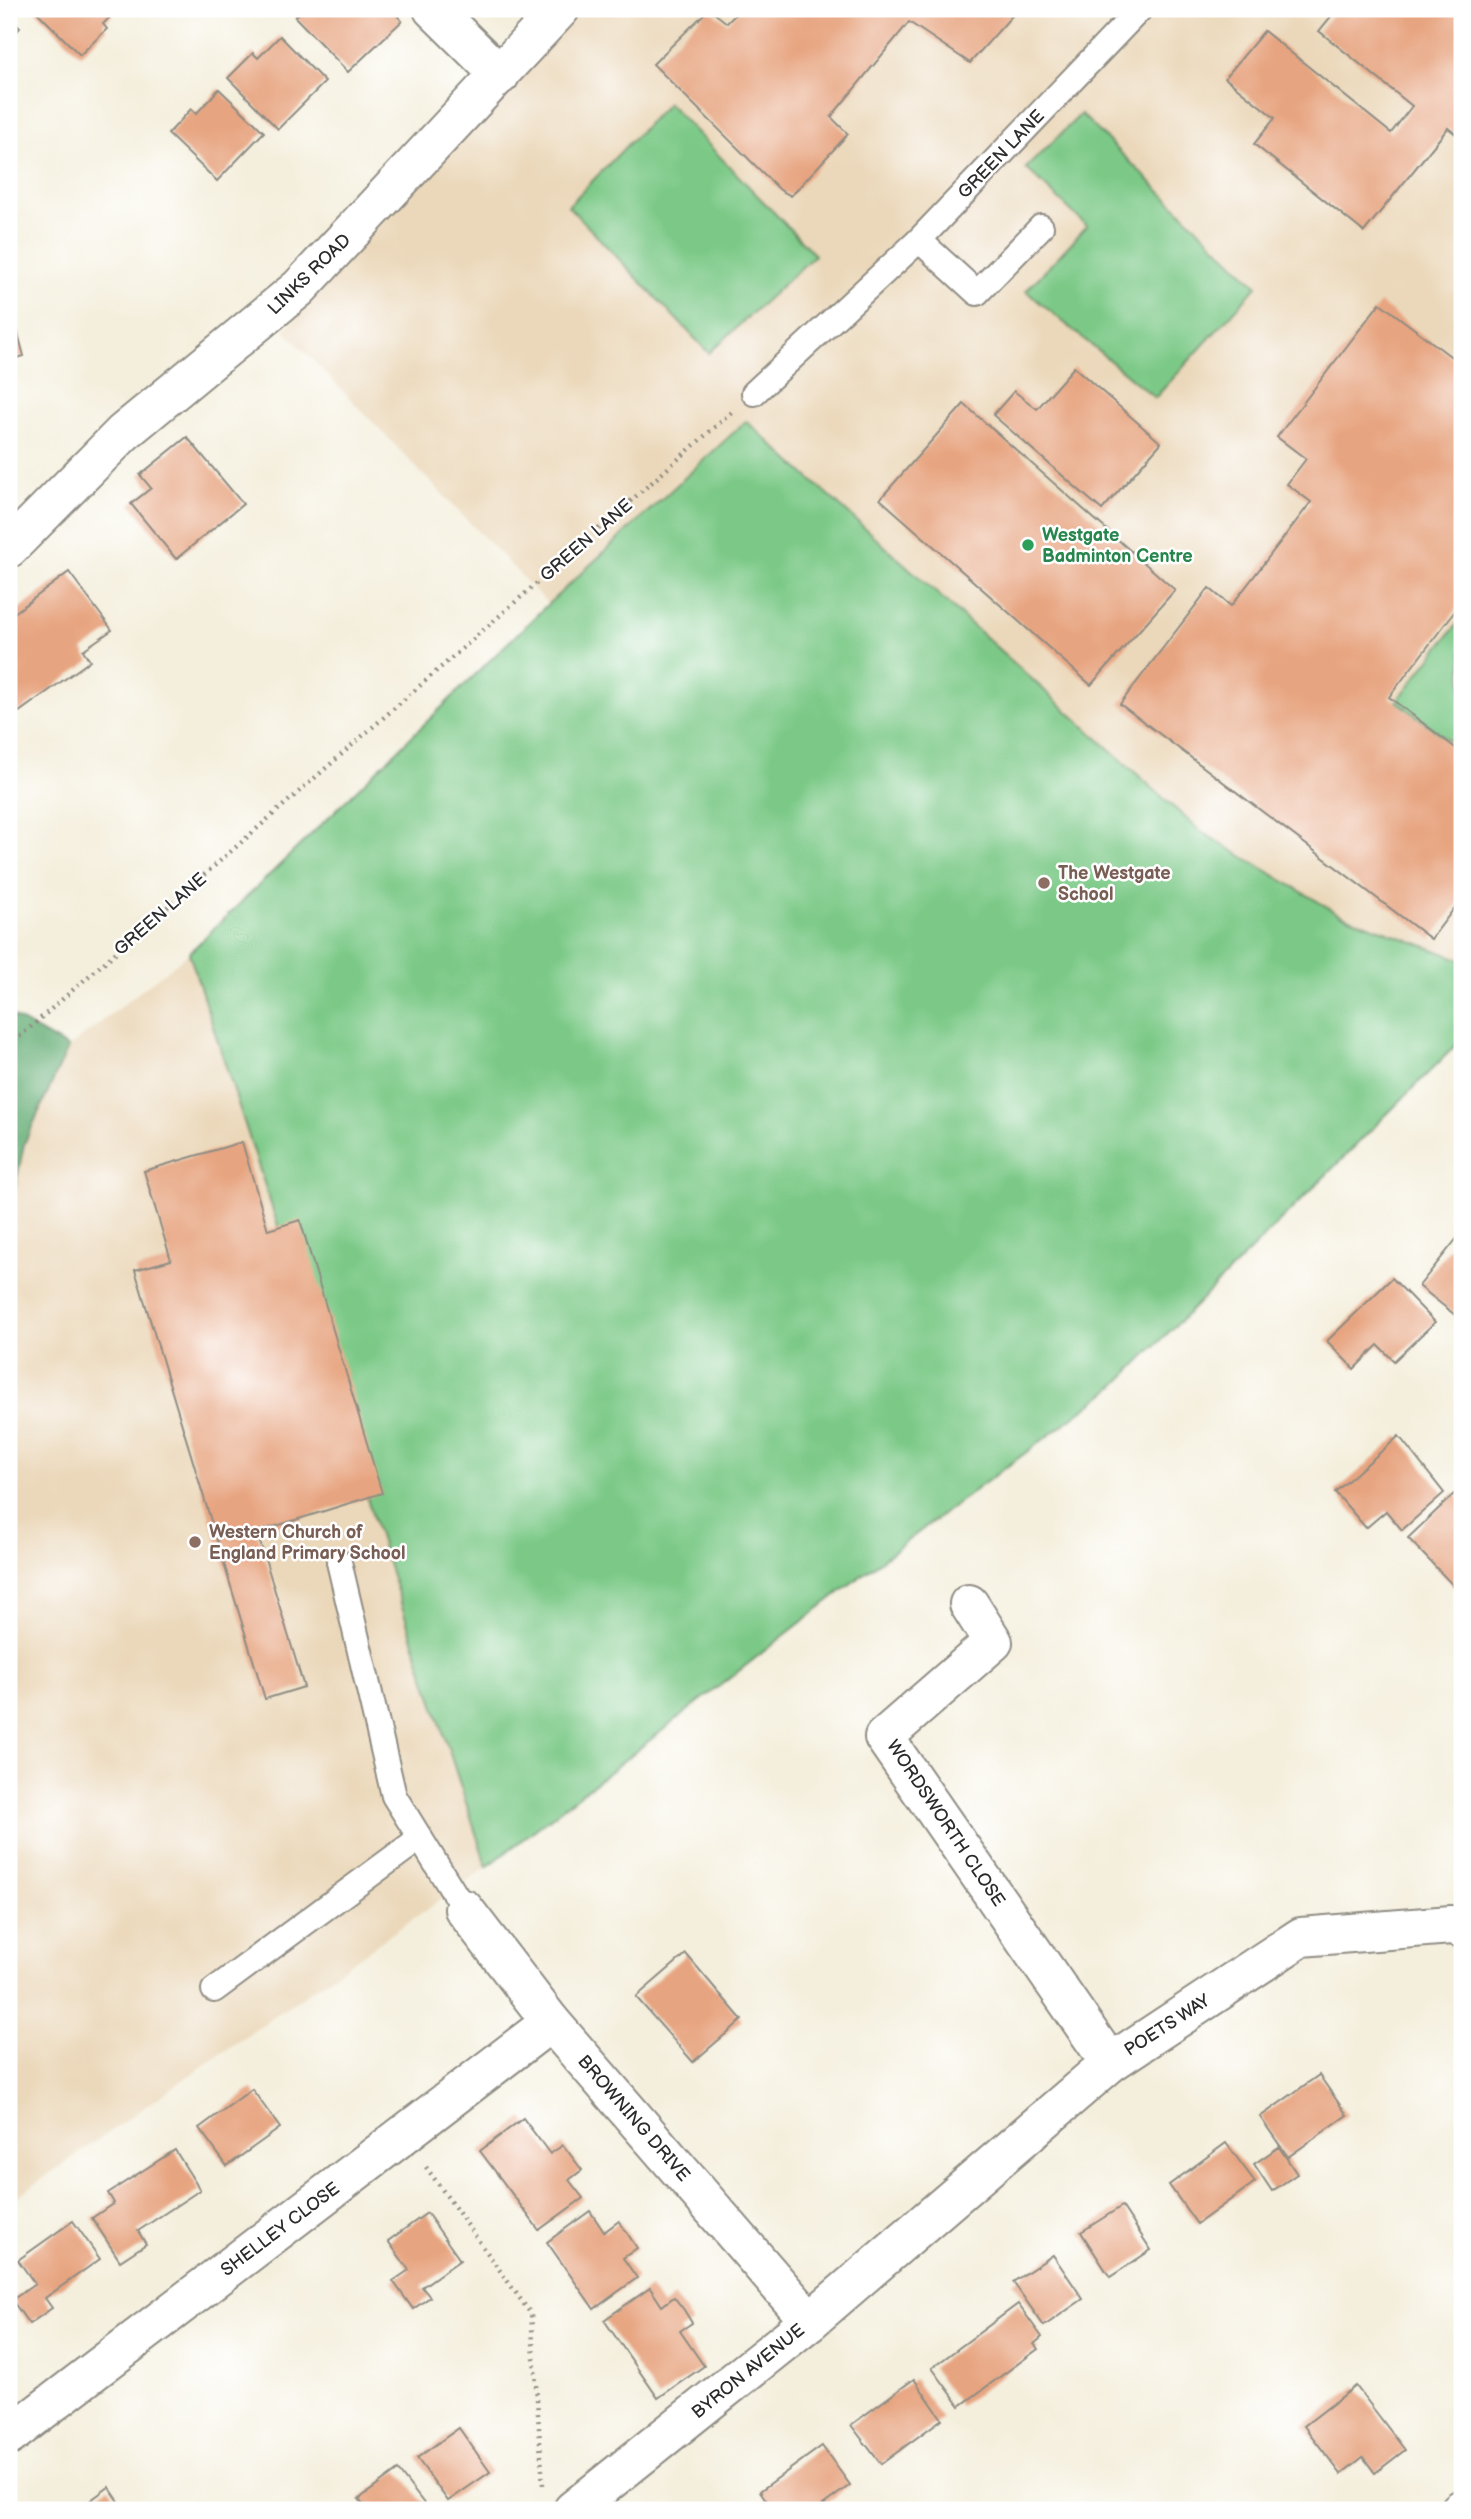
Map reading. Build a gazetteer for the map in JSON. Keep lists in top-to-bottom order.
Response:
{
  "streets": {
    "street": [
      "LINKS ROAD",
      "WORDSWORTH CLOSE",
      "POETS WAY",
      "BROWNING DRIVE",
      "SHELLEY CLOSE",
      "BYRON AVENUE"
    ],
    "lane": ["GREEN LANE"]
  },
  "crossings": [
    ["WORDSWORTH CLOSE", "POETS WAY"],
    ["POETS WAY", "BYRON AVENUE"],
    ["BROWNING DRIVE", "SHELLEY CLOSE"],
    ["BROWNING DRIVE", "BYRON AVENUE"]
  ],
  "places": ["Westgate Badminton Centre", "The Westgate School", "Western Church of England Primary School"]
}
